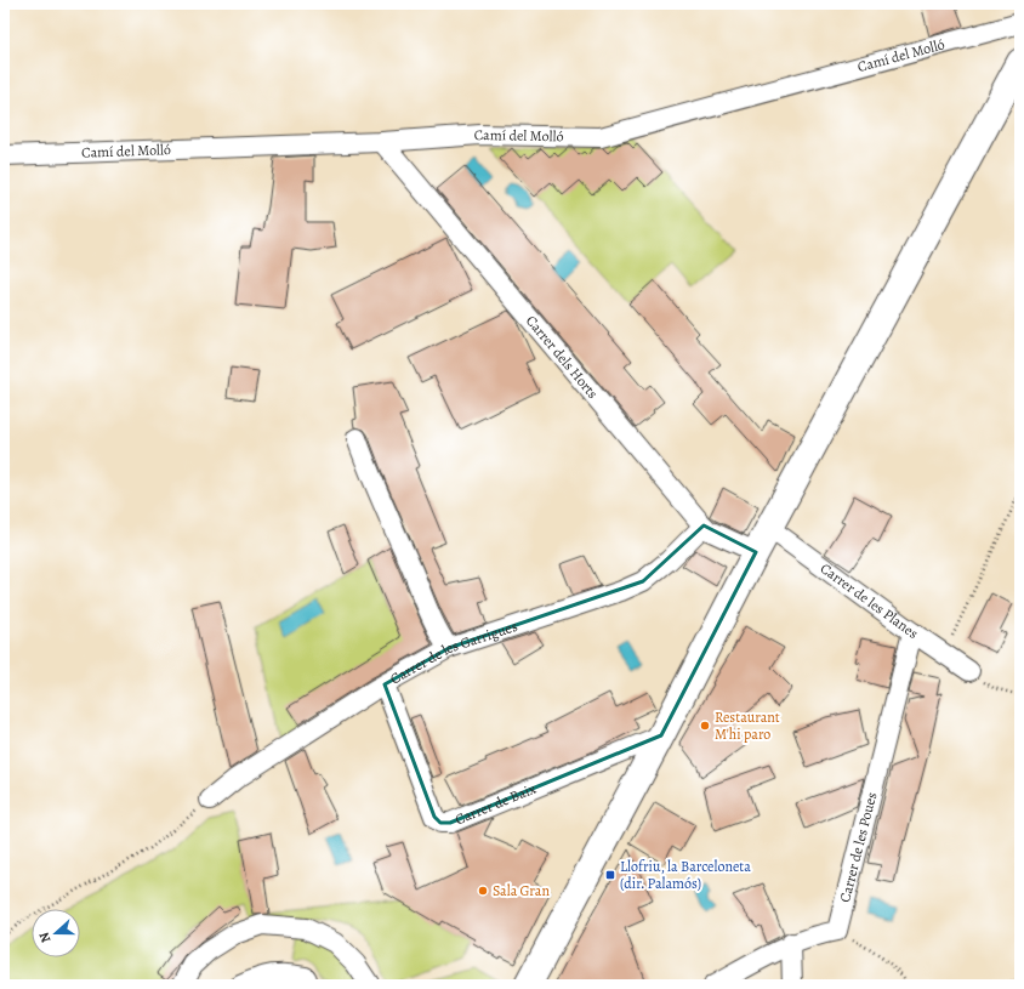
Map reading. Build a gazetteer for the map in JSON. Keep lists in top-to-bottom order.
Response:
{
  "streets": {
    "street": [
      "Camí del Molló",
      "Carrer dels Horts",
      "Carrer de les Planes",
      "Carrer de les Garrigues",
      "Carrer de Baix",
      "Carrer de les Poues"
    ]
  },
  "crossings": [
    ["Camí del Molló", "Carrer dels Horts"],
    ["Carrer dels Horts", "Carrer de les Garrigues"],
    ["Carrer de les Planes", "Carrer de les Poues"],
    ["Carrer de les Garrigues", "Carrer de Baix"]
  ],
  "places": {
    "other": ["Restaurant M'hi paro", "Sala Gran"],
    "transit": ["Llofriu, la Barceloneta (dir. Palamós)"]
  },
  "north": "left"
}
